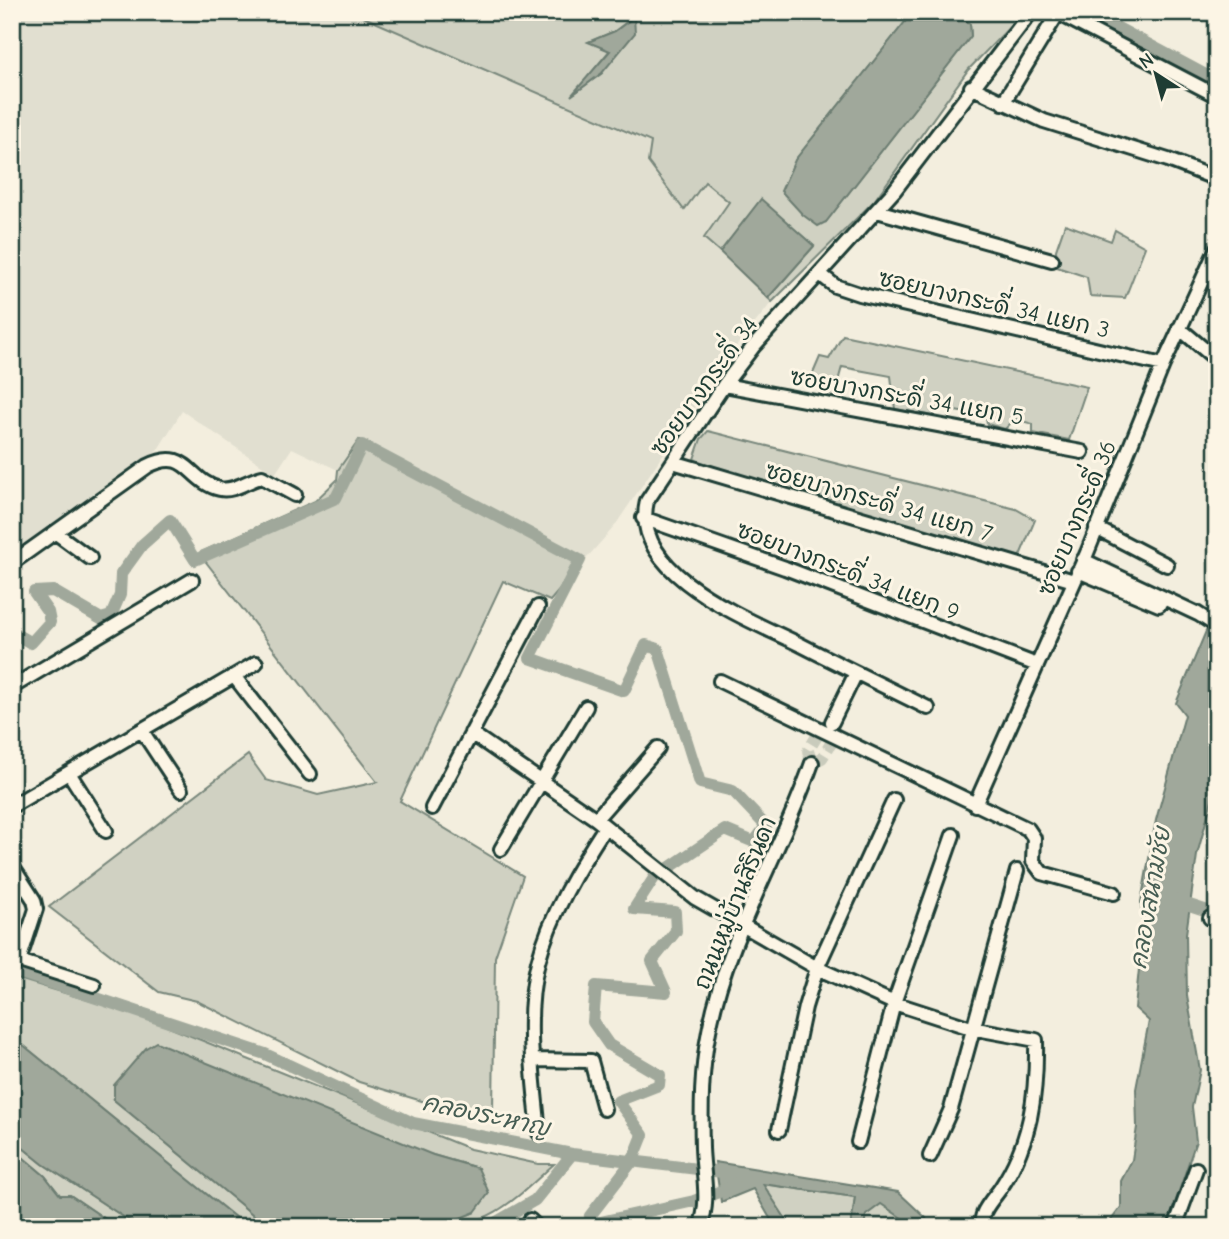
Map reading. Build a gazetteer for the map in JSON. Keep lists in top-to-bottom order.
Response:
{
  "streets": {
    "street": [
      "ซอยบางกระดี่ 34 แยก 3",
      "ซอยบางกระดี่ 34",
      "ซอยบางกระดี่ 34 แยก 5",
      "ซอยบางกระดี่ 34 แยก 7",
      "ซอยบางกระดี่ 36",
      "ซอยบางกระดี่ 34 แยก 9",
      "ถนนหมู่บ้านสิรินดา"
    ]
  },
  "crossings": [
    ["ซอยบางกระดี่ 34 แยก 3", "ซอยบางกระดี่ 34"],
    ["ซอยบางกระดี่ 34 แยก 3", "ซอยบางกระดี่ 36"],
    ["ซอยบางกระดี่ 34", "ซอยบางกระดี่ 34 แยก 5"],
    ["ซอยบางกระดี่ 34", "ซอยบางกระดี่ 34 แยก 7"],
    ["ซอยบางกระดี่ 34", "ซอยบางกระดี่ 34 แยก 9"],
    ["ซอยบางกระดี่ 34 แยก 7", "ซอยบางกระดี่ 36"],
    ["ซอยบางกระดี่ 36", "ซอยบางกระดี่ 34 แยก 9"]
  ],
  "water": ["คลองสนามชัย", "คลองระหาญ"],
  "north": "top left"
}
